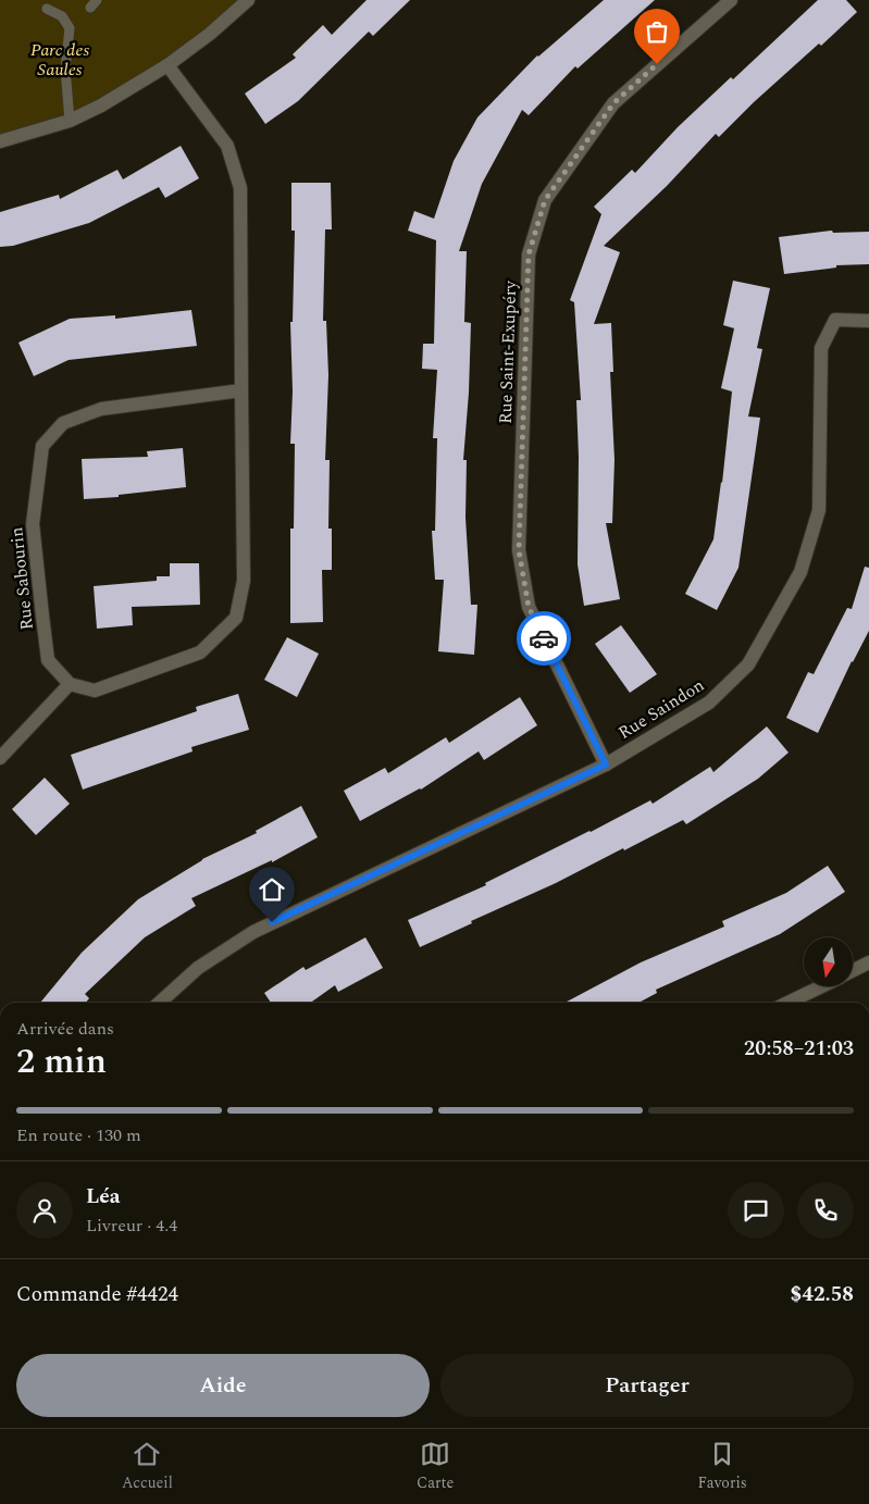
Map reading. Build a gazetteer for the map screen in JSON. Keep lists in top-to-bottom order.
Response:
{
  "streets": {
    "street": ["Rue Saint-Exupéry", "Rue Sabourin", "Rue Saindon"]
  },
  "crossings": [
    ["Rue Saint-Exupéry", "Rue Saindon"]
  ],
  "parks": ["Parc des Saules"],
  "north": "bottom",
  "page": {
    "heading": ["2 min", "Arrivée dans", "20:58–21:03"],
    "panel": [
      "Léa",
      "Livreur · 4.4",
      "Commande #4424",
      "$42.58"
    ],
    "bar": "En route · 130 m",
    "buttons": ["Aide", "Partager"],
    "tabs": ["Accueil", "Carte", "Favoris"]
  }
}
